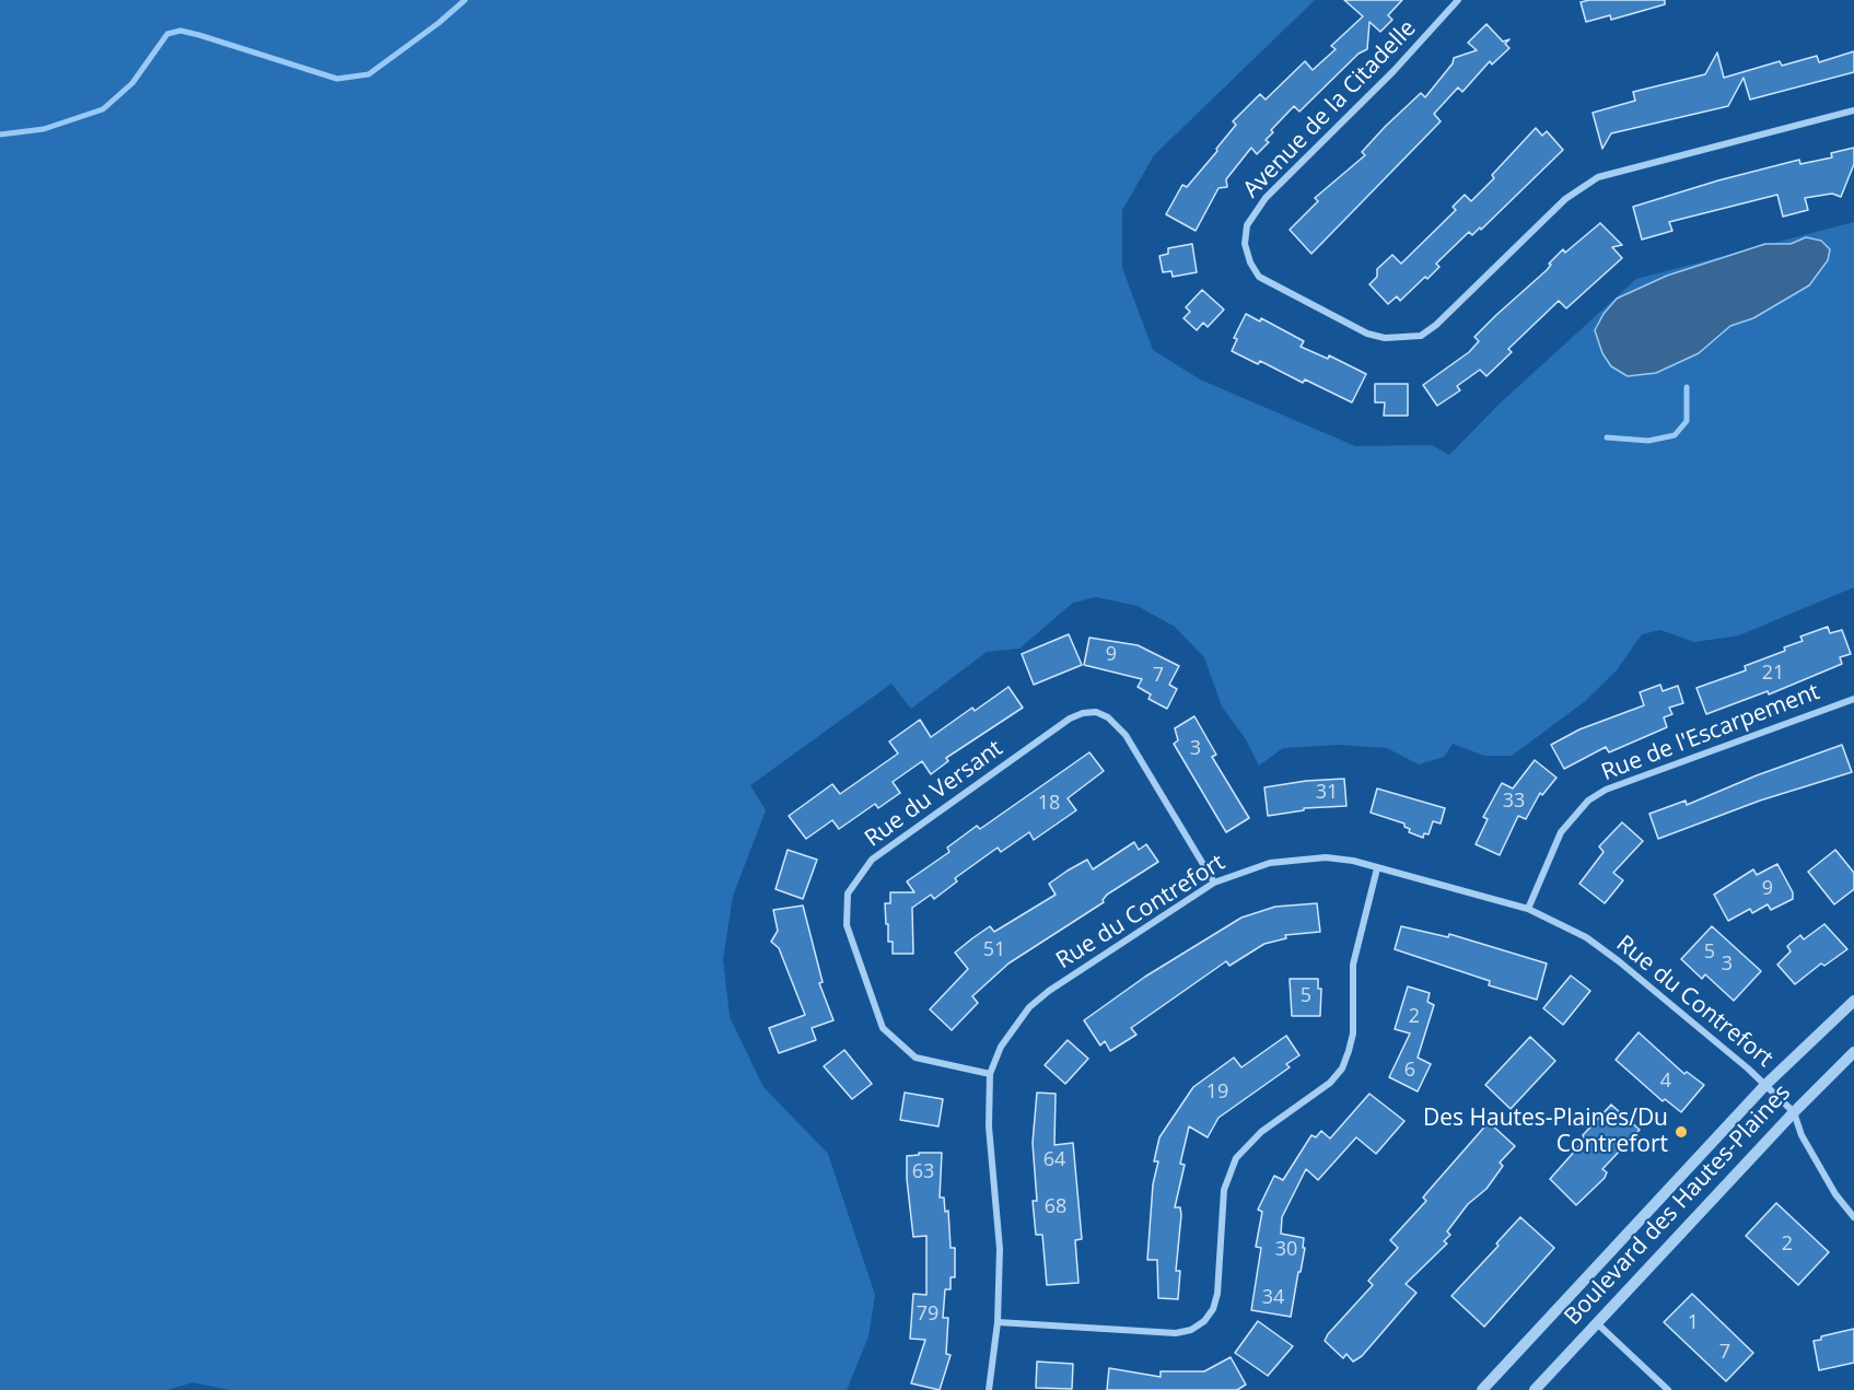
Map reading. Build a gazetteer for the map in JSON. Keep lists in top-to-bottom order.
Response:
{
  "streets": {
    "street": [
      "Avenue de la Citadelle",
      "Rue de l'Escarpement",
      "Rue du Versant",
      "Rue du Contrefort",
      "Boulevard des Hautes-Plaines"
    ]
  },
  "crossings": [
    ["Rue de l'Escarpement", "Rue du Contrefort"],
    ["Rue du Versant", "Rue du Contrefort"],
    ["Rue du Contrefort", "Boulevard des Hautes-Plaines"]
  ],
  "places": ["Des Hautes-Plaines/Du Contrefort"],
  "house_numbers": [
    "9",
    "21",
    "7",
    "3",
    "31",
    "33",
    "18",
    "9",
    "51",
    "5",
    "3",
    "5",
    "2",
    "6",
    "4",
    "19",
    "64",
    "63",
    "68",
    "2",
    "30",
    "34",
    "79",
    "1",
    "7"
  ]
}
